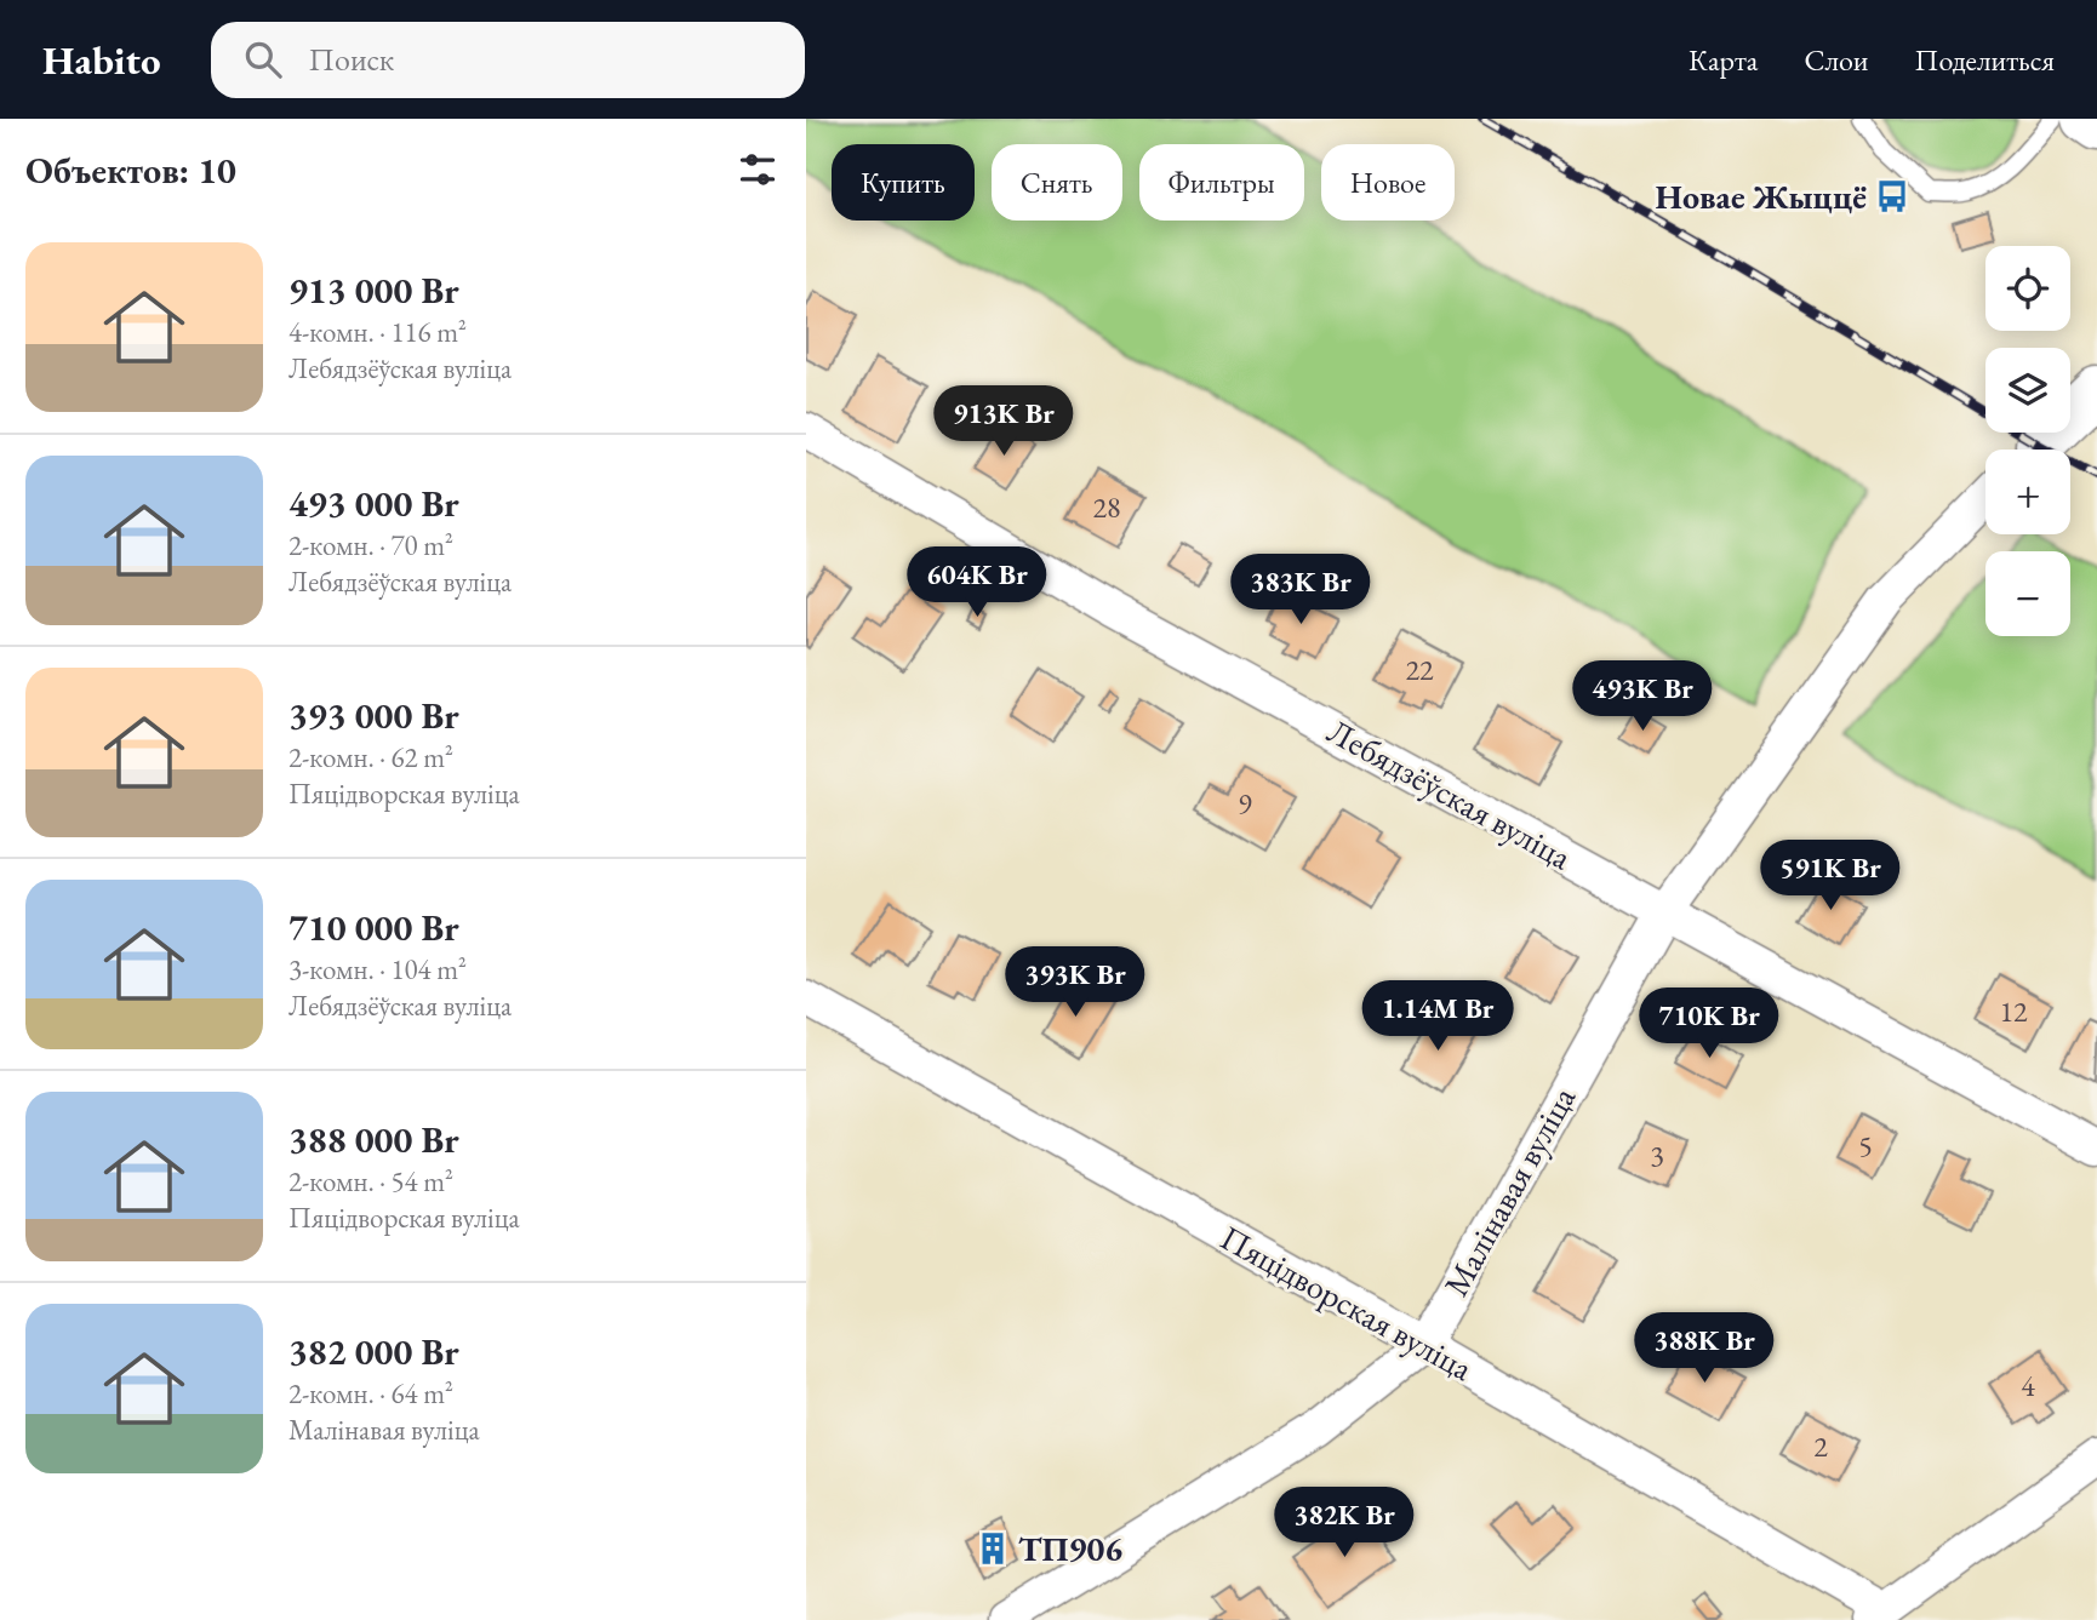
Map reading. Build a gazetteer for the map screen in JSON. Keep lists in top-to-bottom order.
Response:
{
  "streets": {
    "street": ["Лебядзёўская вуліца", "Малінавая вуліца", "Пяцідворская вуліца"]
  },
  "crossings": [
    ["Лебядзёўская вуліца", "Малінавая вуліца"],
    ["Малінавая вуліца", "Пяцідворская вуліца"]
  ],
  "places": {
    "bus stop": ["Новае Жыццё"],
    "building": ["ТП906"]
  },
  "house_numbers": [
    "28",
    "22",
    "9",
    "12",
    "5",
    "3",
    "4",
    "2"
  ],
  "page": {
    "header": "Habito",
    "search": "Поиск",
    "nav": ["Карта", "Слои", "Поделиться"],
    "heading": "Объектов: 10",
    "chip": [
      "Купить",
      "Снять",
      "Фильтры",
      "Новое"
    ],
    "list": [
      {
        "name": "913 000 Br",
        "note": "4-комн. · 116 m² · Лебядзёўская вуліца"
      },
      {
        "name": "493 000 Br",
        "note": "2-комн. · 70 m² · Лебядзёўская вуліца"
      },
      {
        "name": "393 000 Br",
        "note": "2-комн. · 62 m² · Пяцідворская вуліца"
      },
      {
        "name": "710 000 Br",
        "note": "3-комн. · 104 m² · Лебядзёўская вуліца"
      },
      {
        "name": "388 000 Br",
        "note": "2-комн. · 54 m² · Пяцідворская вуліца"
      },
      {
        "name": "382 000 Br",
        "note": "2-комн. · 64 m² · Малінавая вуліца"
      }
    ],
    "map_buttons": ["+", "−"],
    "price": [
      "913K Br",
      "604K Br",
      "383K Br",
      "493K Br",
      "591K Br",
      "393K Br",
      "1.14M Br",
      "710K Br",
      "388K Br",
      "382K Br"
    ]
  }
}
